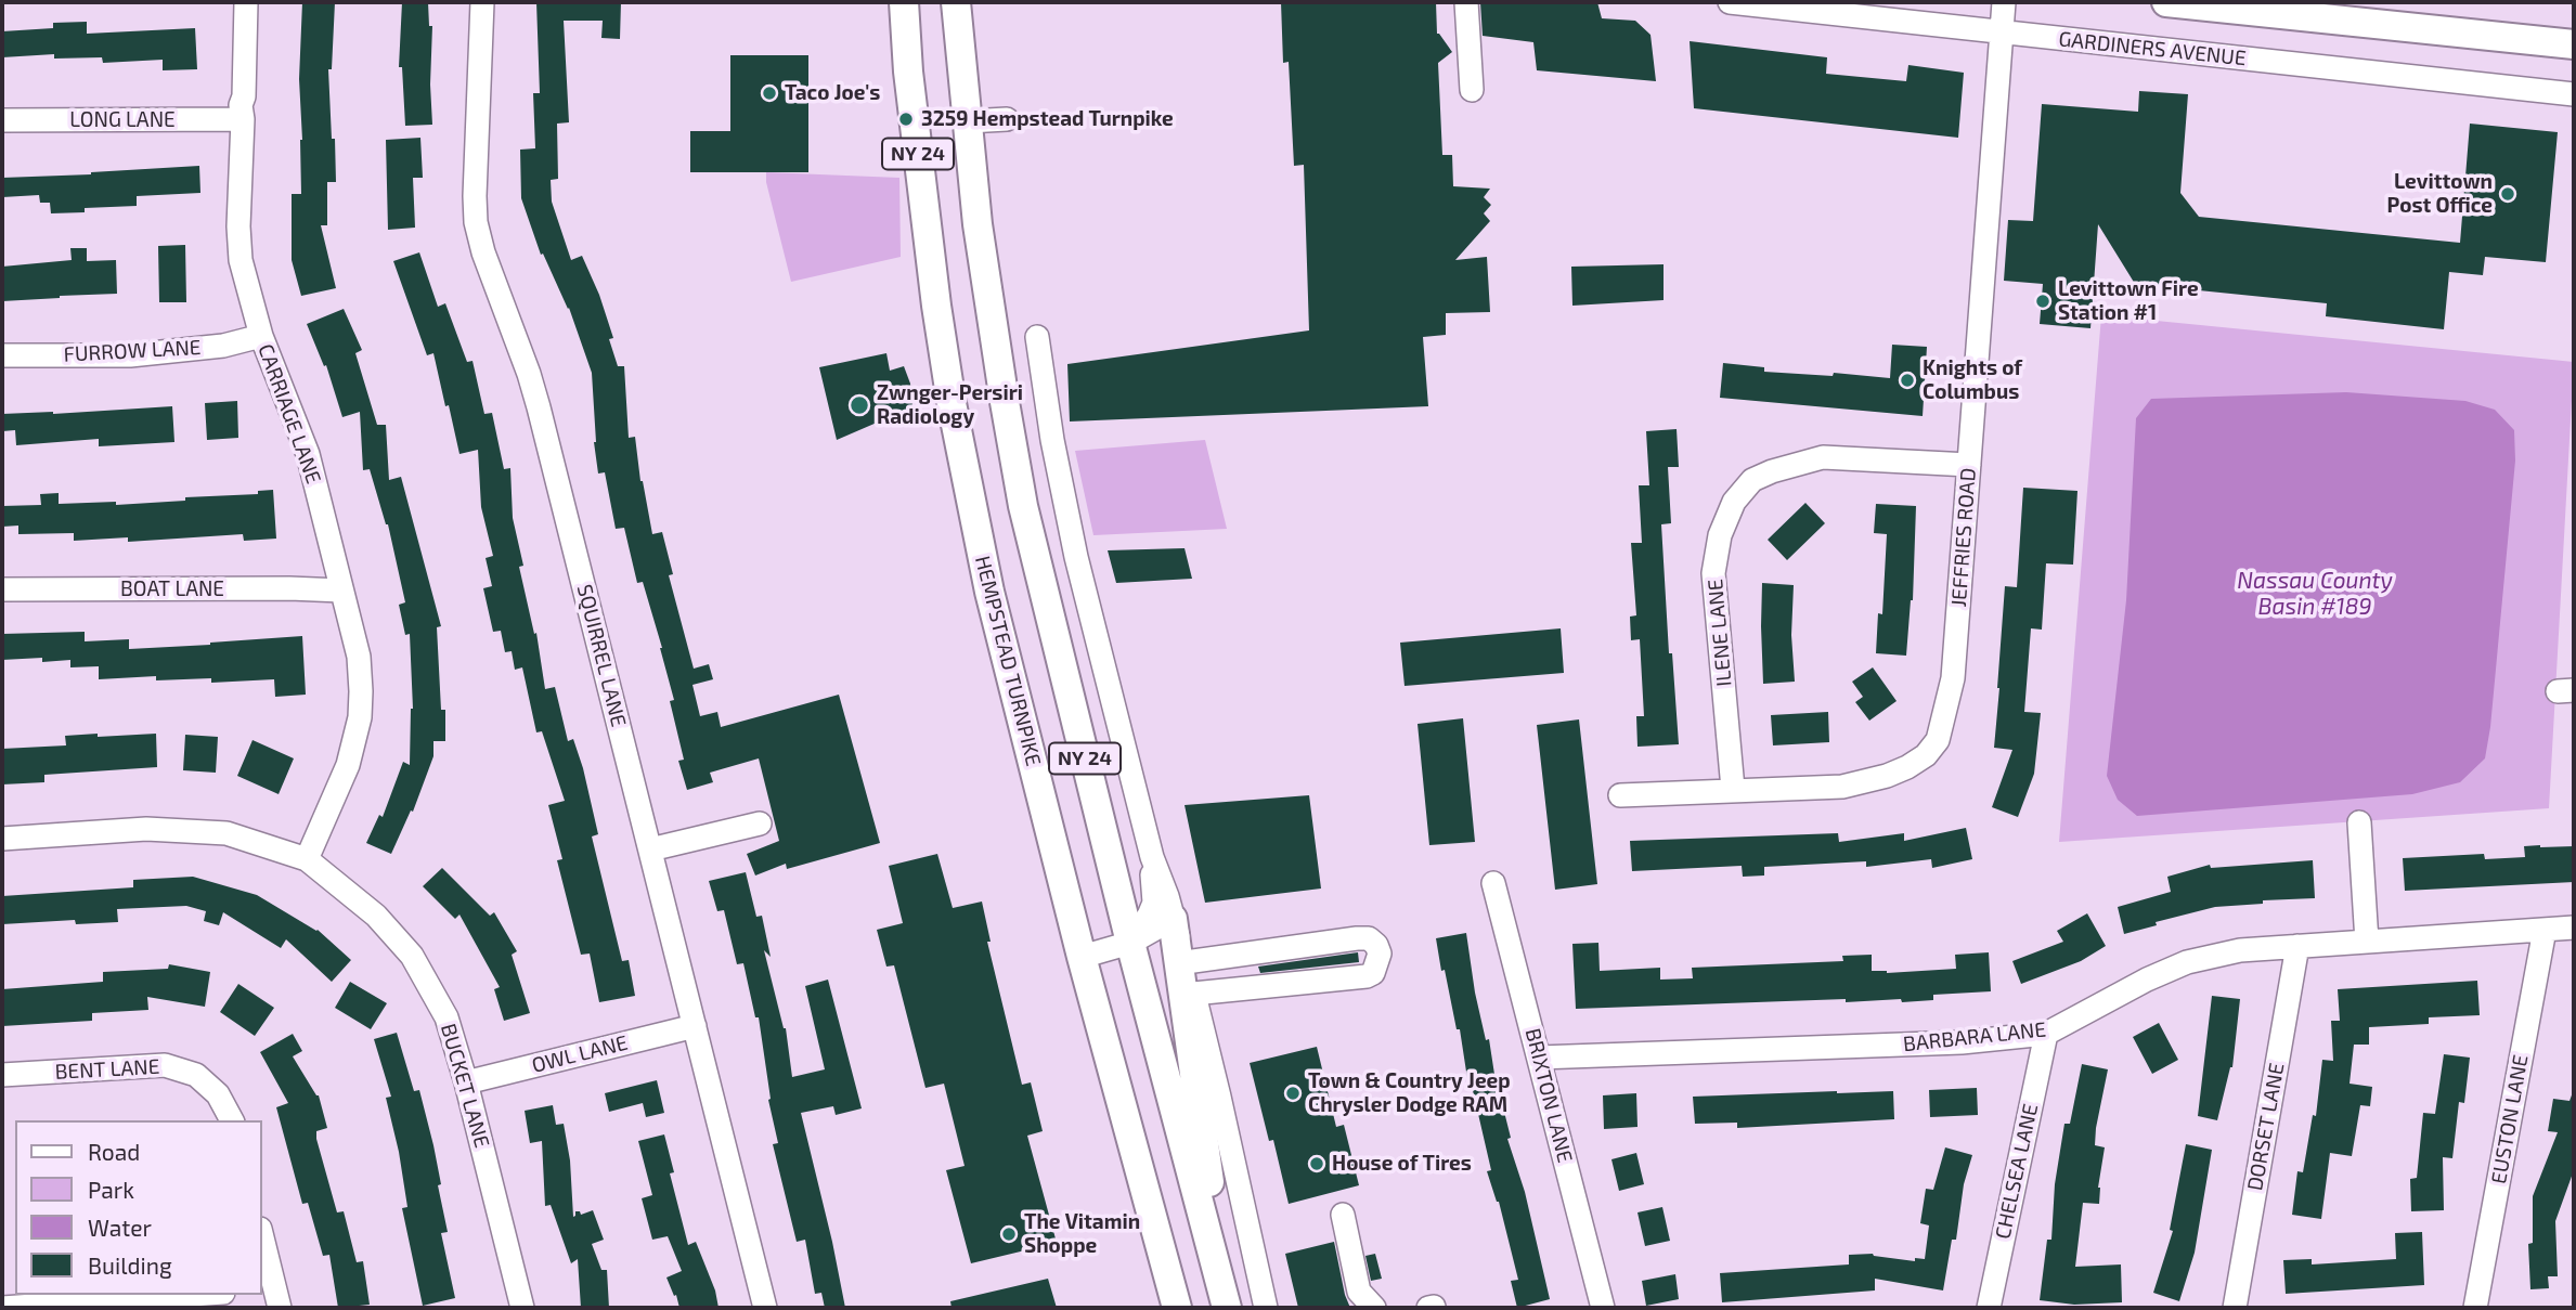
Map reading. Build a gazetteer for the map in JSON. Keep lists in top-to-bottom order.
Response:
{
  "streets": {
    "main road": ["NY 24", "HEMPSTEAD TURNPIKE"],
    "street": [
      "GARDINERS AVENUE",
      "LONG LANE",
      "FURROW LANE",
      "CARRIAGE LANE",
      "JEFFRIES ROAD",
      "BOAT LANE",
      "ILENE LANE",
      "SQUIRREL LANE",
      "BARBARA LANE",
      "OWL LANE",
      "BENT LANE",
      "BUCKET LANE",
      "BRIXTON LANE",
      "EUSTON LANE",
      "DORSET LANE",
      "CHELSEA LANE"
    ]
  },
  "crossings": [
    ["GARDINERS AVENUE", "JEFFRIES ROAD"],
    ["LONG LANE", "CARRIAGE LANE"],
    ["FURROW LANE", "CARRIAGE LANE"],
    ["CARRIAGE LANE", "BOAT LANE"],
    ["CARRIAGE LANE", "BUCKET LANE"],
    ["JEFFRIES ROAD", "ILENE LANE"],
    ["SQUIRREL LANE", "OWL LANE"],
    ["BARBARA LANE", "BRIXTON LANE"],
    ["BARBARA LANE", "EUSTON LANE"],
    ["BARBARA LANE", "DORSET LANE"],
    ["BARBARA LANE", "CHELSEA LANE"],
    ["OWL LANE", "BUCKET LANE"]
  ],
  "water": ["Nassau County Basin #189"],
  "places": [
    "Taco Joe's",
    "3259 Hempstead Turnpike",
    "Levittown Post Office",
    "Levittown Fire Station #1",
    "Knights of Columbus",
    "Zwnger-Persiri Radiology",
    "Town & Country Jeep Chrysler Dodge RAM",
    "House of Tires",
    "The Vitamin Shoppe"
  ],
  "legend": [
    "Road",
    "Park",
    "Water",
    "Building"
  ]
}
